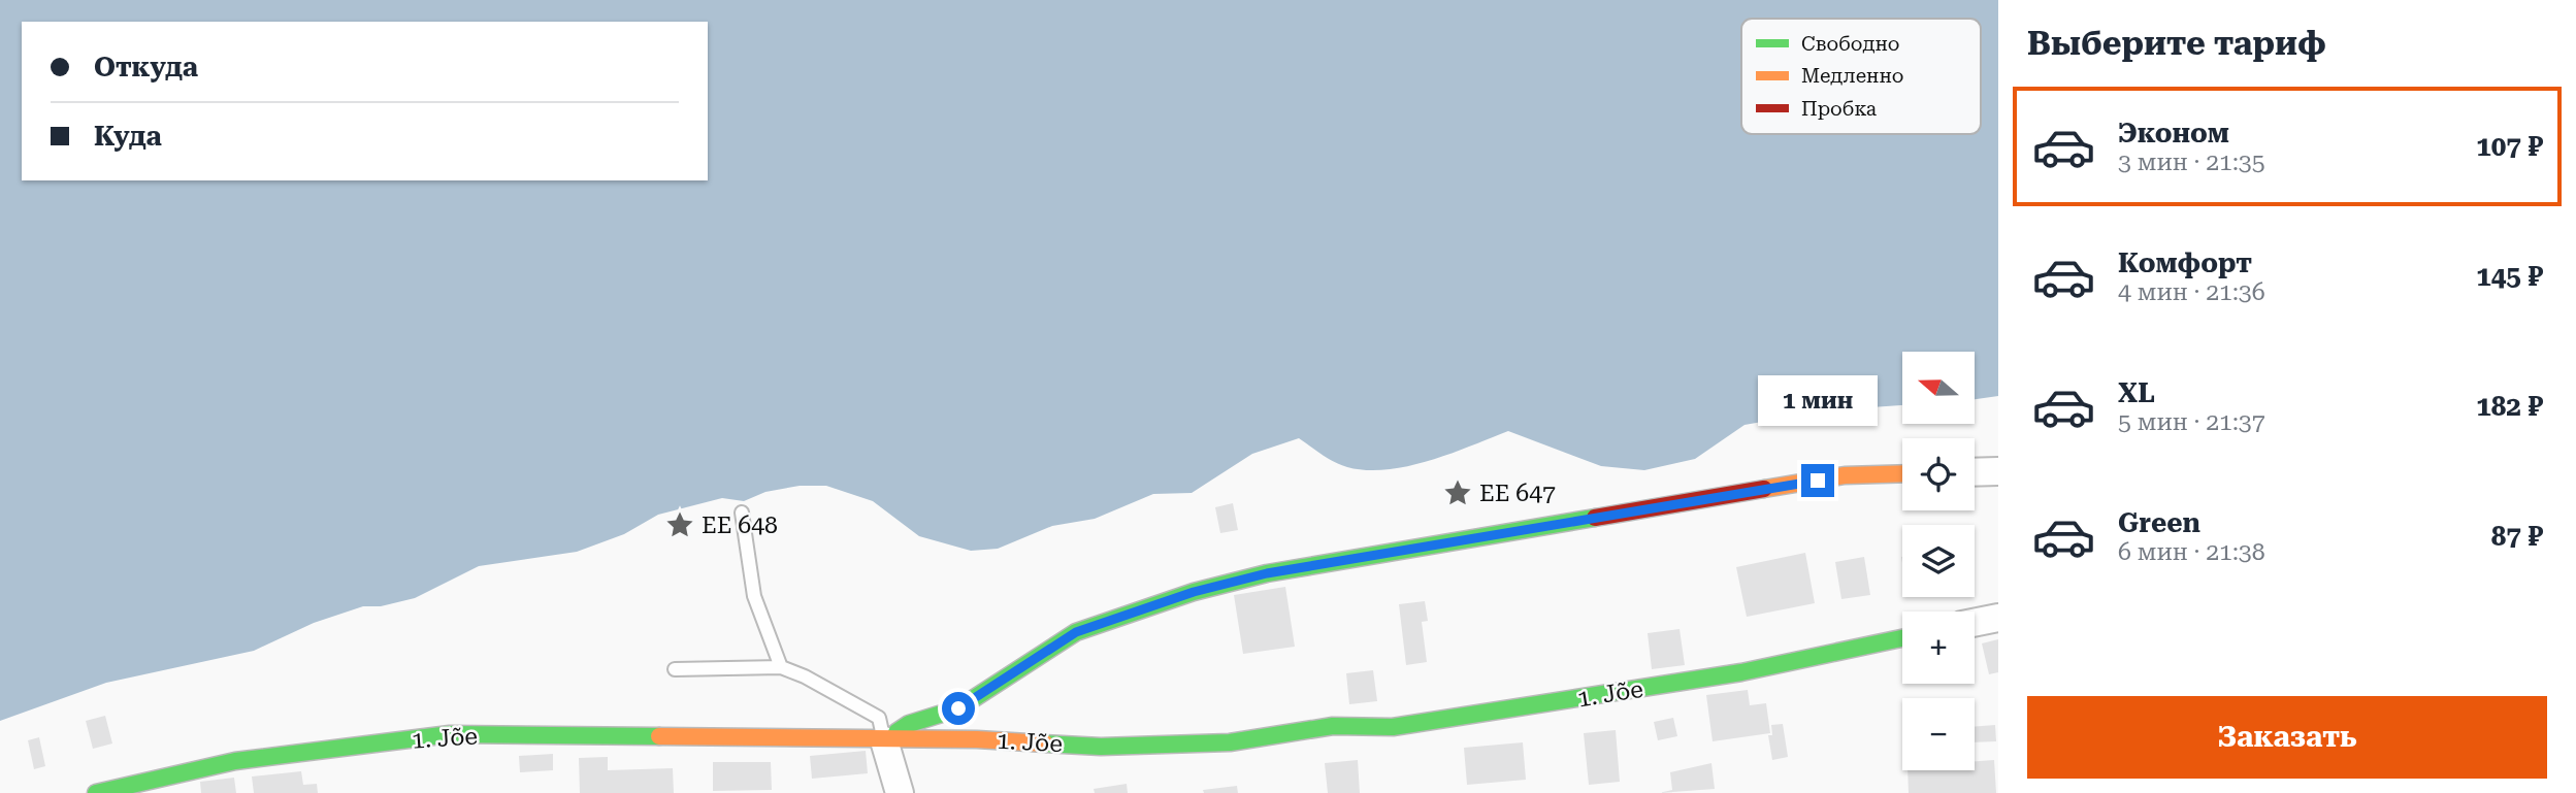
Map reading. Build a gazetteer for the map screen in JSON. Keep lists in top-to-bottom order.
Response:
{
  "streets": {
    "street": ["1. Jõe"]
  },
  "places": {
    "place": ["EE 647", "EE 648"]
  },
  "legend": ["Свободно", "Медленно", "Пробка"],
  "north": "left",
  "page": {
    "heading": "Выберите тариф",
    "banner": ["Откуда", "Куда"],
    "list": [
      {
        "name": "Эконом",
        "note": "3 мин · 21:35",
        "value": "107 ₽"
      },
      {
        "name": "Комфорт",
        "note": "4 мин · 21:36",
        "value": "145 ₽"
      },
      {
        "name": "XL",
        "note": "5 мин · 21:37",
        "value": "182 ₽"
      },
      {
        "name": "Green",
        "note": "6 мин · 21:38",
        "value": "87 ₽"
      }
    ],
    "map_buttons": ["+", "−"],
    "bubble": "1 мин",
    "buttons": "Заказать"
  }
}
